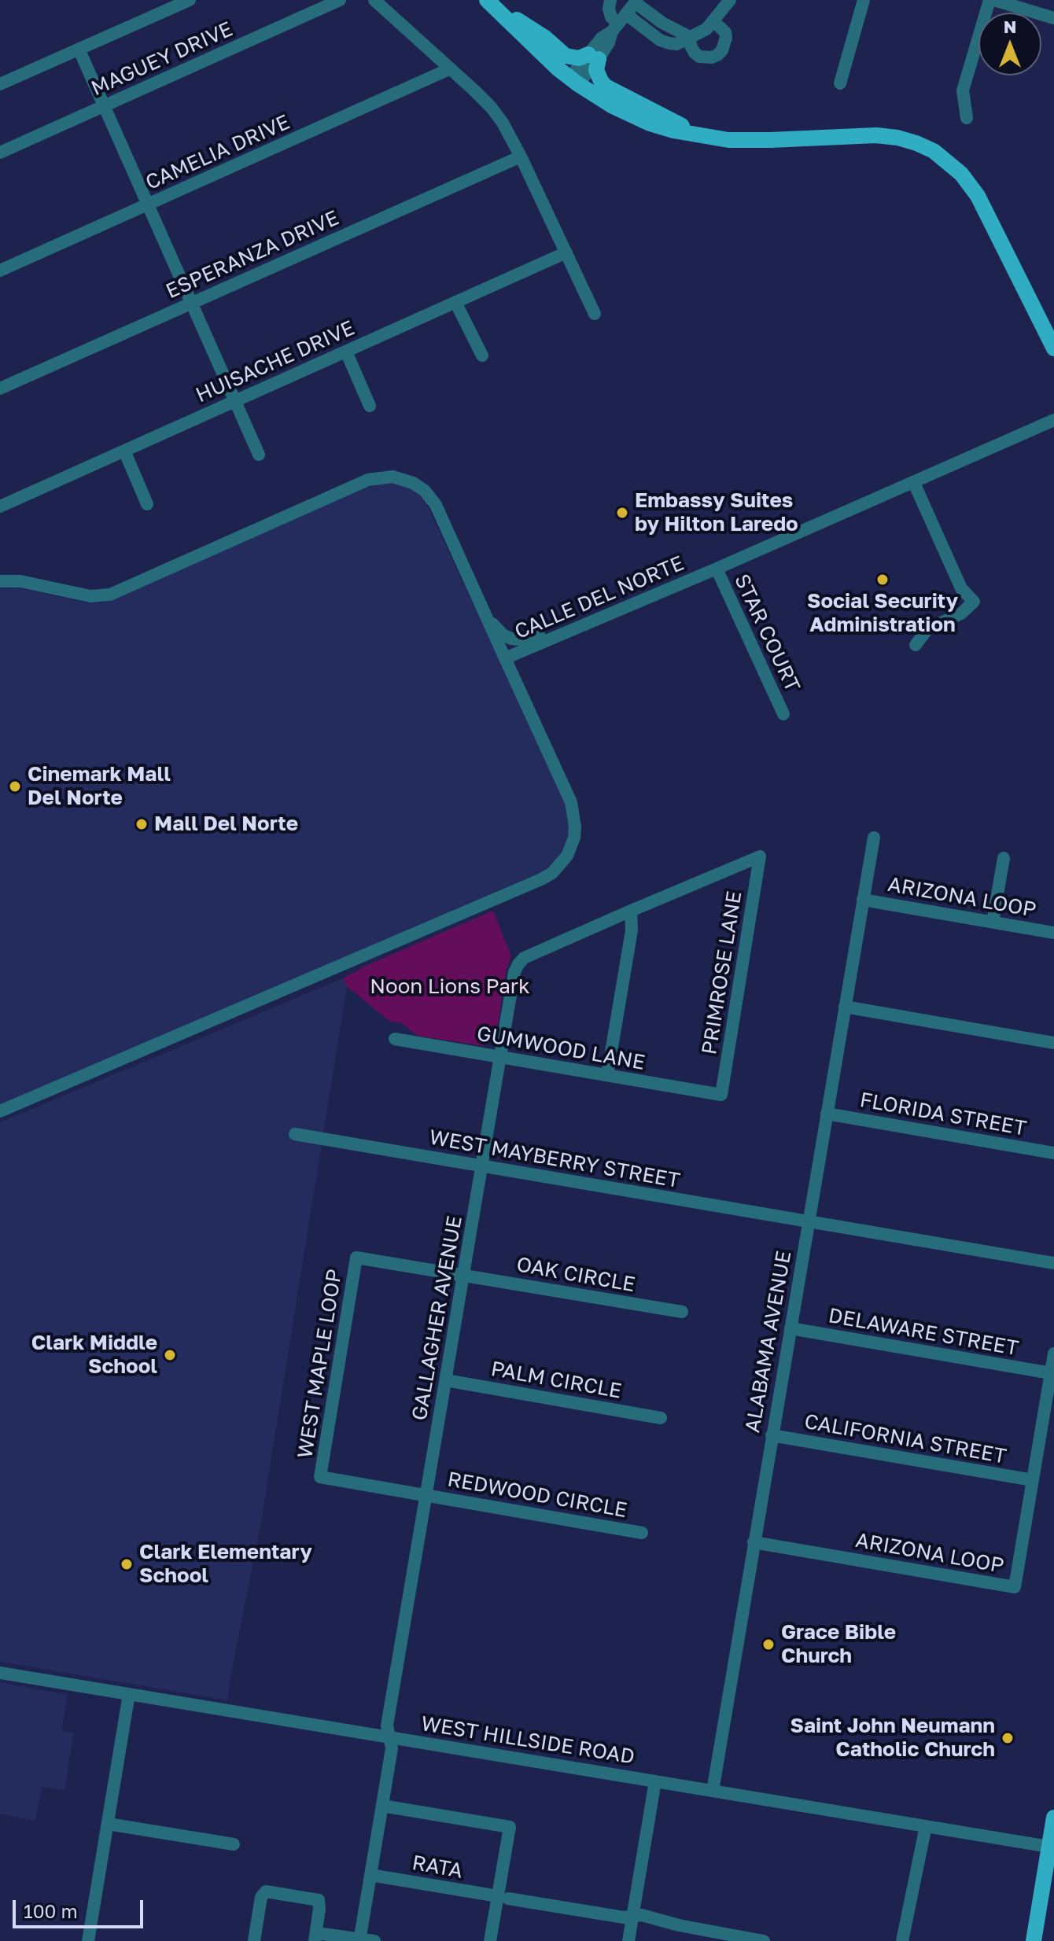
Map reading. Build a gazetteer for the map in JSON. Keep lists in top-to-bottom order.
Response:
{
  "streets": {
    "street": [
      "MAGUEY DRIVE",
      "CAMELIA DRIVE",
      "ESPERANZA DRIVE",
      "HUISACHE DRIVE",
      "CALLE DEL NORTE",
      "STAR COURT",
      "ARIZONA LOOP",
      "PRIMROSE LANE",
      "GUMWOOD LANE",
      "FLORIDA STREET",
      "WEST MAYBERRY STREET",
      "OAK CIRCLE",
      "GALLAGHER AVENUE",
      "DELAWARE STREET",
      "ALABAMA AVENUE",
      "WEST MAPLE LOOP",
      "PALM CIRCLE",
      "CALIFORNIA STREET",
      "REDWOOD CIRCLE",
      "WEST HILLSIDE ROAD",
      "RATA"
    ]
  },
  "crossings": [
    ["CALLE DEL NORTE", "STAR COURT"],
    ["ARIZONA LOOP", "DELAWARE STREET"],
    ["ARIZONA LOOP", "ALABAMA AVENUE"],
    ["ARIZONA LOOP", "CALIFORNIA STREET"],
    ["PRIMROSE LANE", "GUMWOOD LANE"],
    ["PRIMROSE LANE", "GALLAGHER AVENUE"],
    ["GUMWOOD LANE", "GALLAGHER AVENUE"],
    ["FLORIDA STREET", "ALABAMA AVENUE"],
    ["WEST MAYBERRY STREET", "GALLAGHER AVENUE"],
    ["WEST MAYBERRY STREET", "ALABAMA AVENUE"],
    ["OAK CIRCLE", "GALLAGHER AVENUE"],
    ["OAK CIRCLE", "WEST MAPLE LOOP"],
    ["GALLAGHER AVENUE", "WEST MAPLE LOOP"],
    ["GALLAGHER AVENUE", "PALM CIRCLE"],
    ["GALLAGHER AVENUE", "REDWOOD CIRCLE"],
    ["GALLAGHER AVENUE", "WEST HILLSIDE ROAD"],
    ["GALLAGHER AVENUE", "RATA"],
    ["DELAWARE STREET", "ALABAMA AVENUE"],
    ["ALABAMA AVENUE", "CALIFORNIA STREET"],
    ["ALABAMA AVENUE", "WEST HILLSIDE ROAD"],
    ["WEST MAPLE LOOP", "REDWOOD CIRCLE"]
  ],
  "parks": ["Noon Lions Park"],
  "places": [
    "Embassy Suites by Hilton Laredo",
    "Social Security Administration",
    "Cinemark Mall Del Norte",
    "Mall Del Norte",
    "Clark Middle School",
    "Clark Elementary School",
    "Grace Bible Church",
    "Saint John Neumann Catholic Church"
  ],
  "scale_bar": "100 m",
  "north": "top"
}
